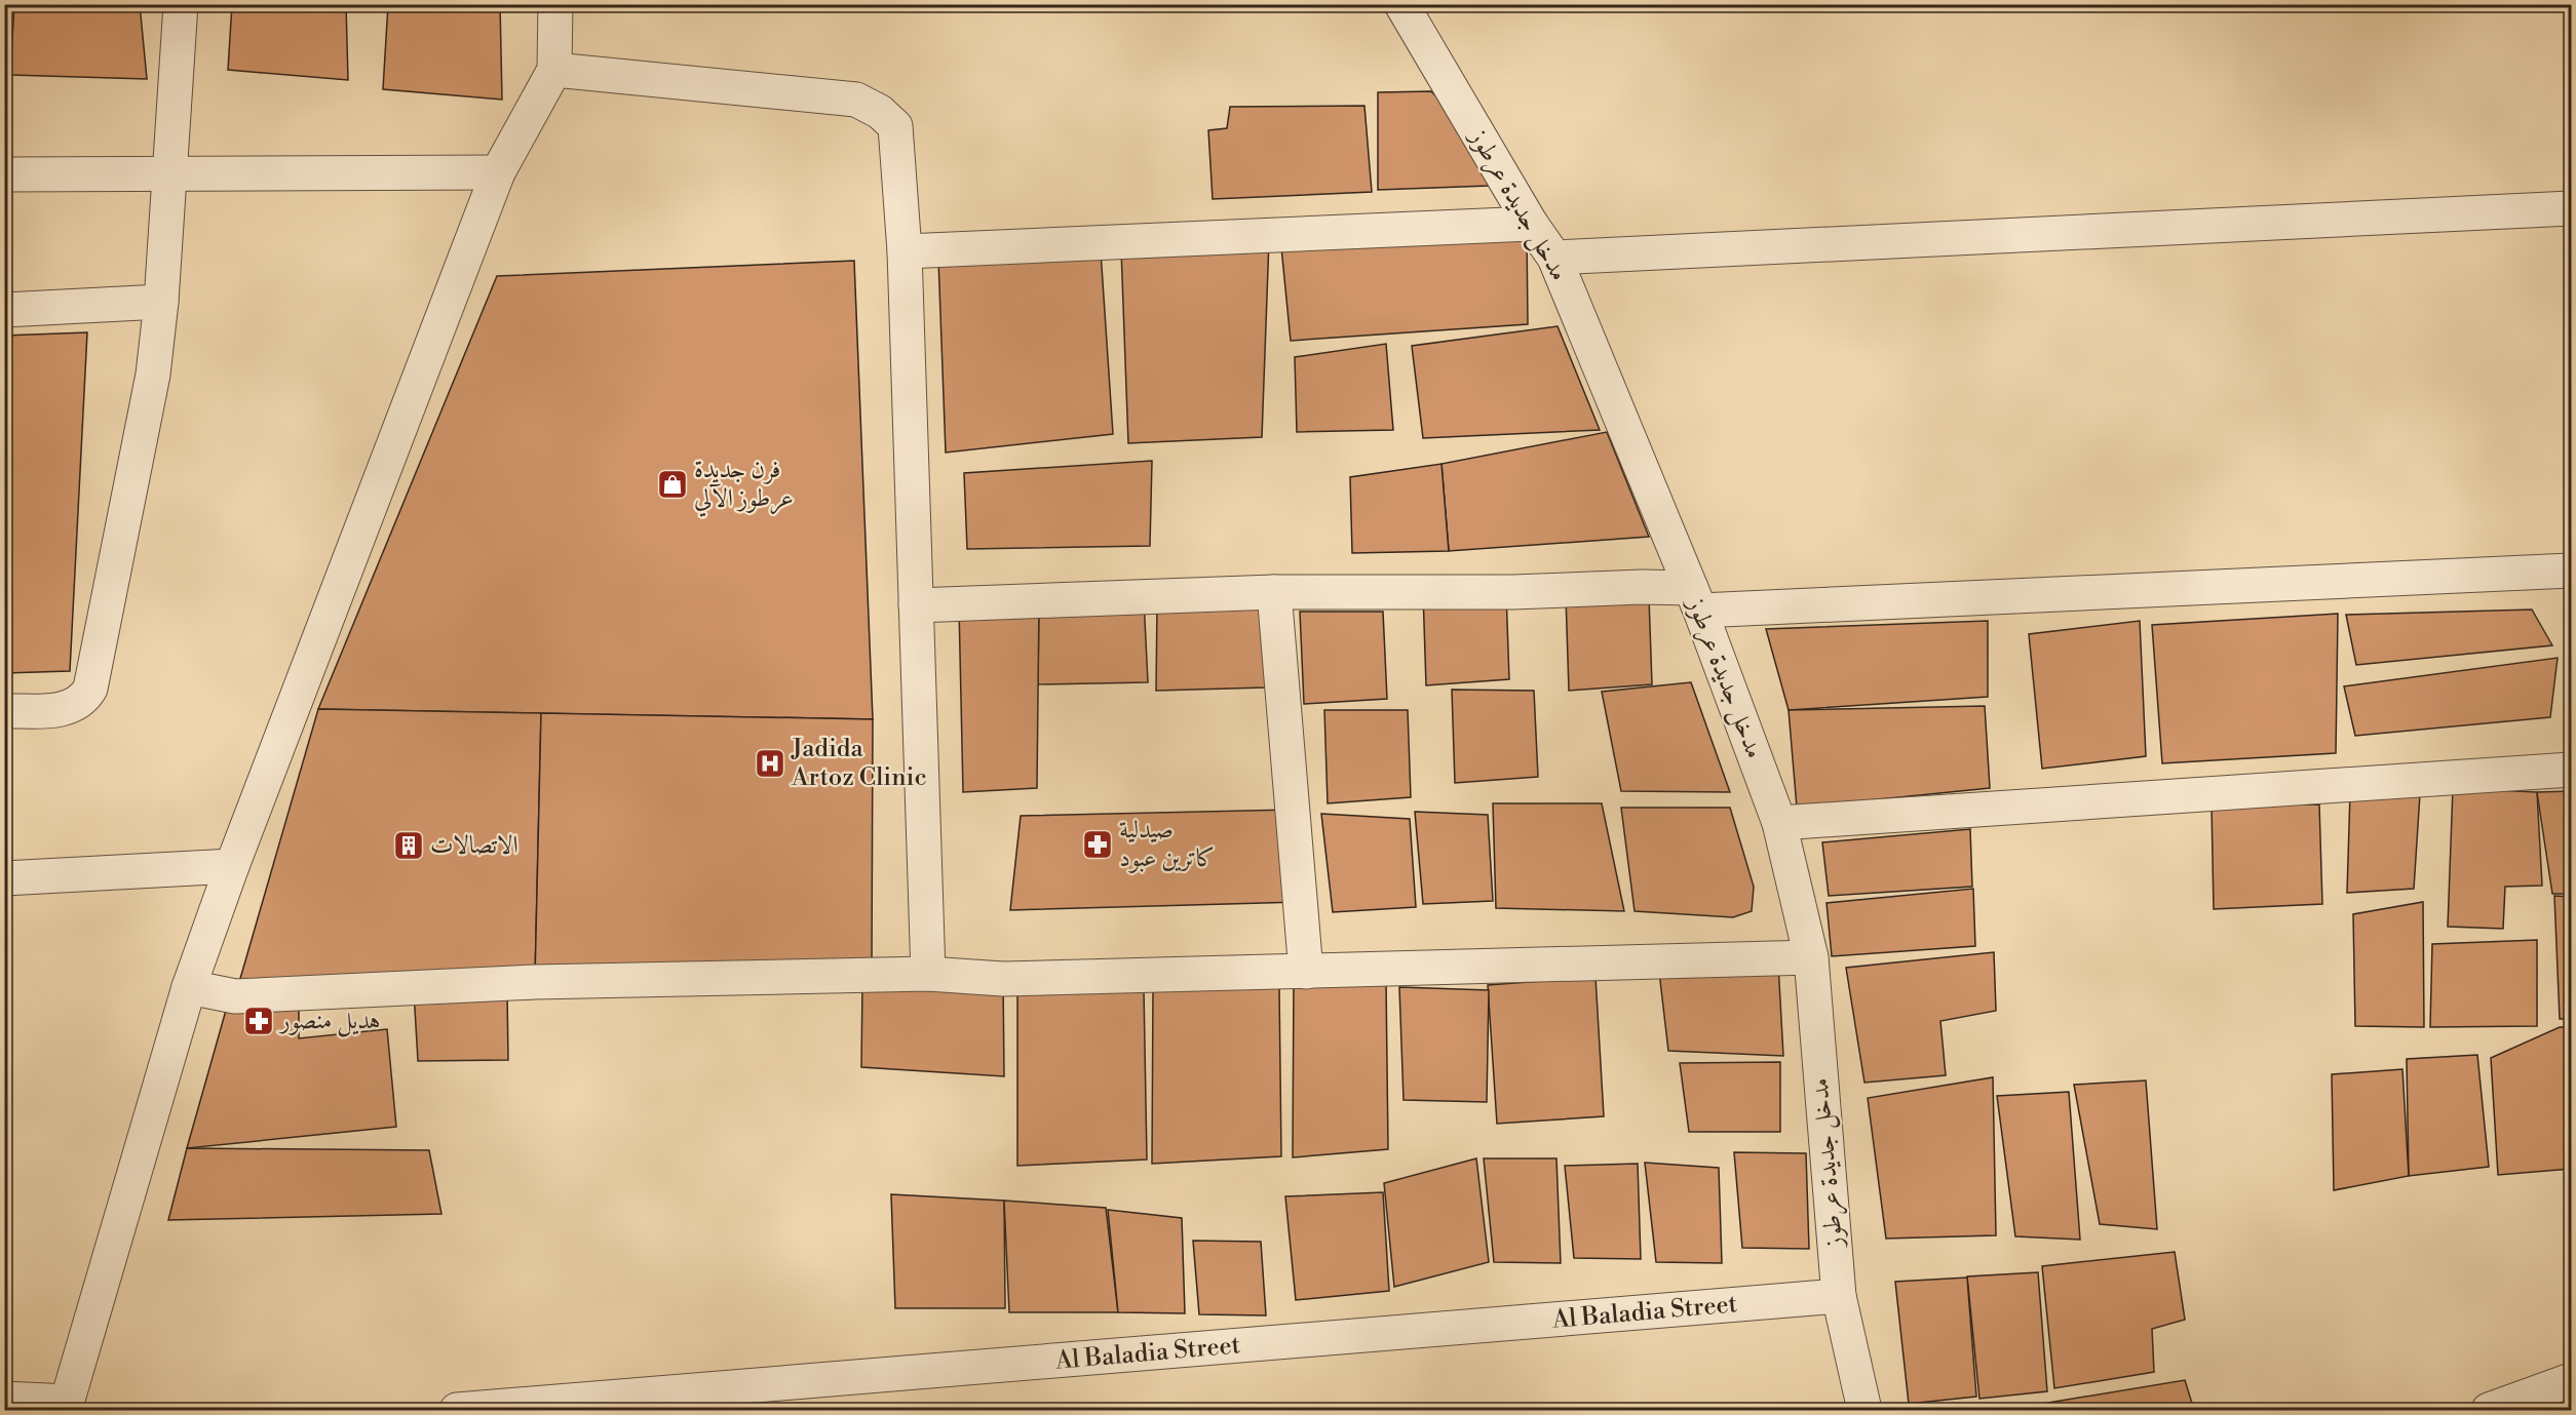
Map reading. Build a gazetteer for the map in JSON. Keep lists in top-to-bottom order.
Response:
{
  "streets": {
    "street": ["مدخل جديدة عرطوز", "Al Baladia Street"]
  },
  "crossings": [
    ["مدخل جديدة عرطوز", "Al Baladia Street"]
  ],
  "places": {
    "shop": ["فرن جديدة عرطوز الآلي"],
    "hospital": ["Jadida Artoz Clinic"],
    "pharmacy": ["صيدلية كاترين عبود", "هديل منصور"],
    "building": ["الاتصالات"]
  }
}
